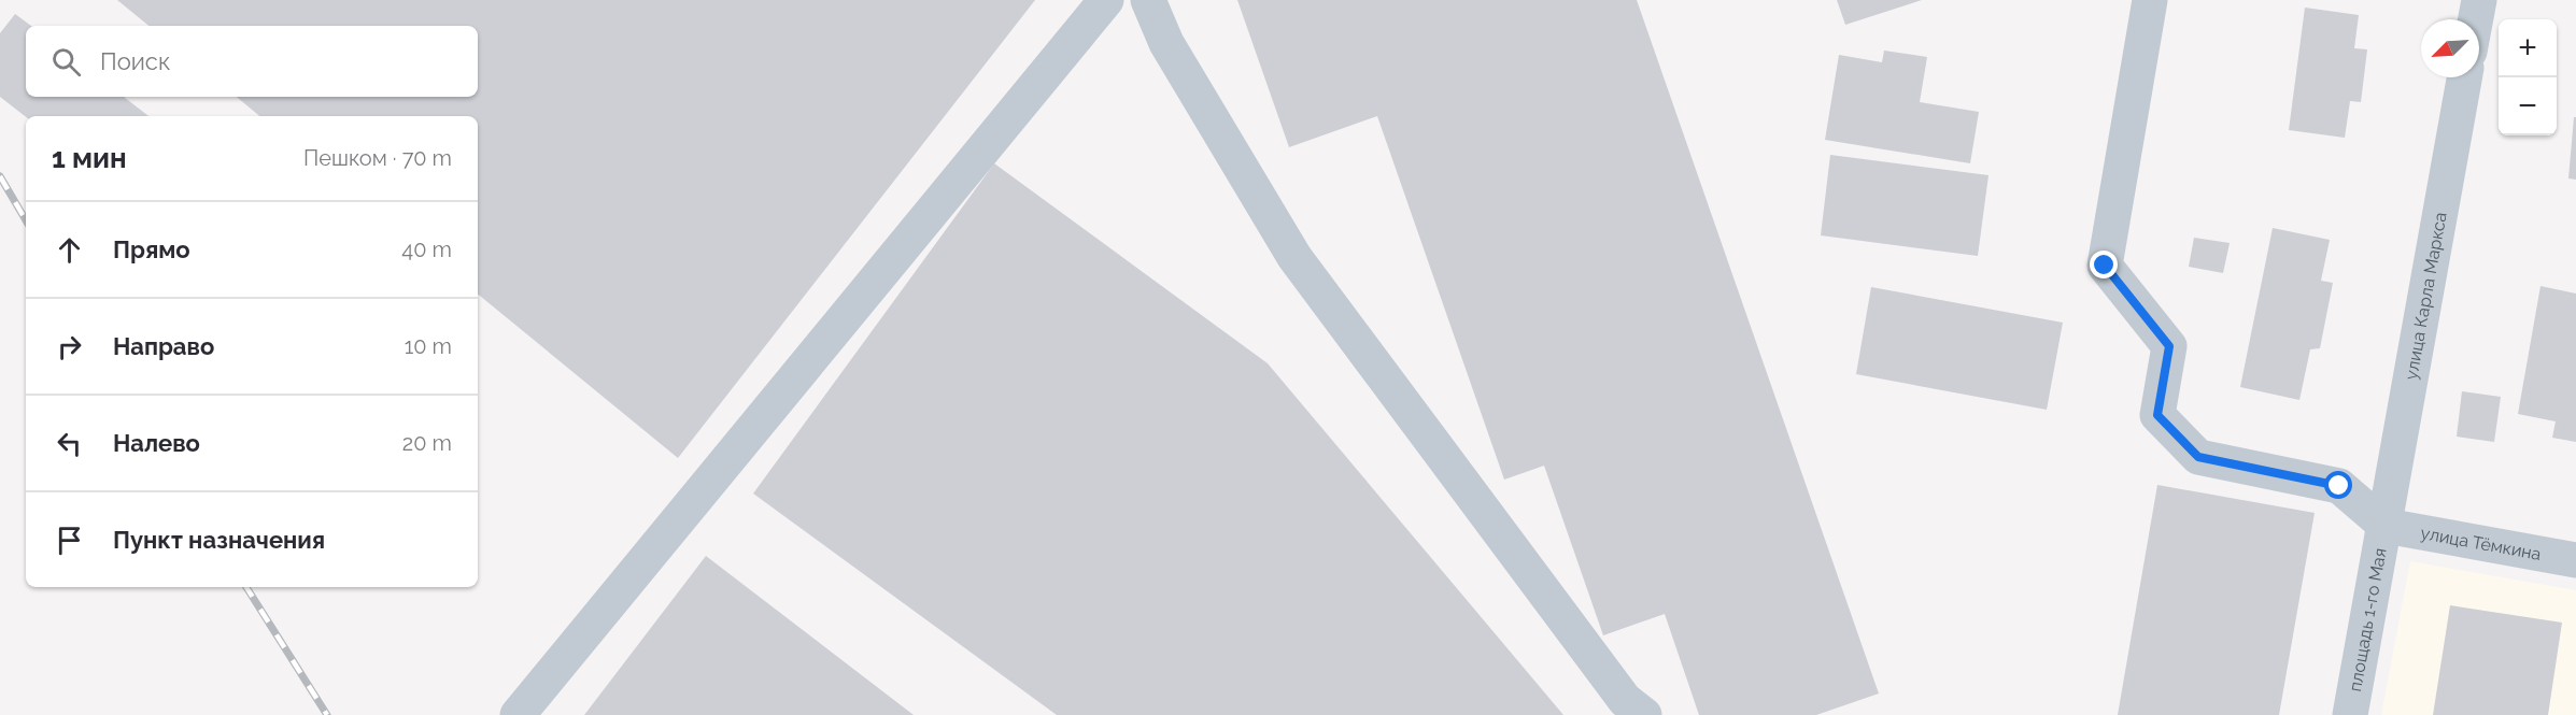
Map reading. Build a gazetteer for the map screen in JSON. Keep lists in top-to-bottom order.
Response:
{
  "streets": {
    "street": ["улица Карла Маркса", "улица Тёмкина", "площадь 1-го Мая"]
  },
  "crossings": [
    ["улица Карла Маркса", "улица Тёмкина"],
    ["улица Карла Маркса", "площадь 1-го Мая"],
    ["улица Тёмкина", "площадь 1-го Мая"]
  ],
  "north": "bottom left",
  "page": {
    "map_buttons": ["+", "−"],
    "search": "Поиск",
    "heading": ["1 мин", "Пешком · 70 m"],
    "list": [
      ["Прямо", "40 m"],
      ["Направо", "10 m"],
      ["Налево", "20 m"],
      "Пункт назначения"
    ]
  }
}
